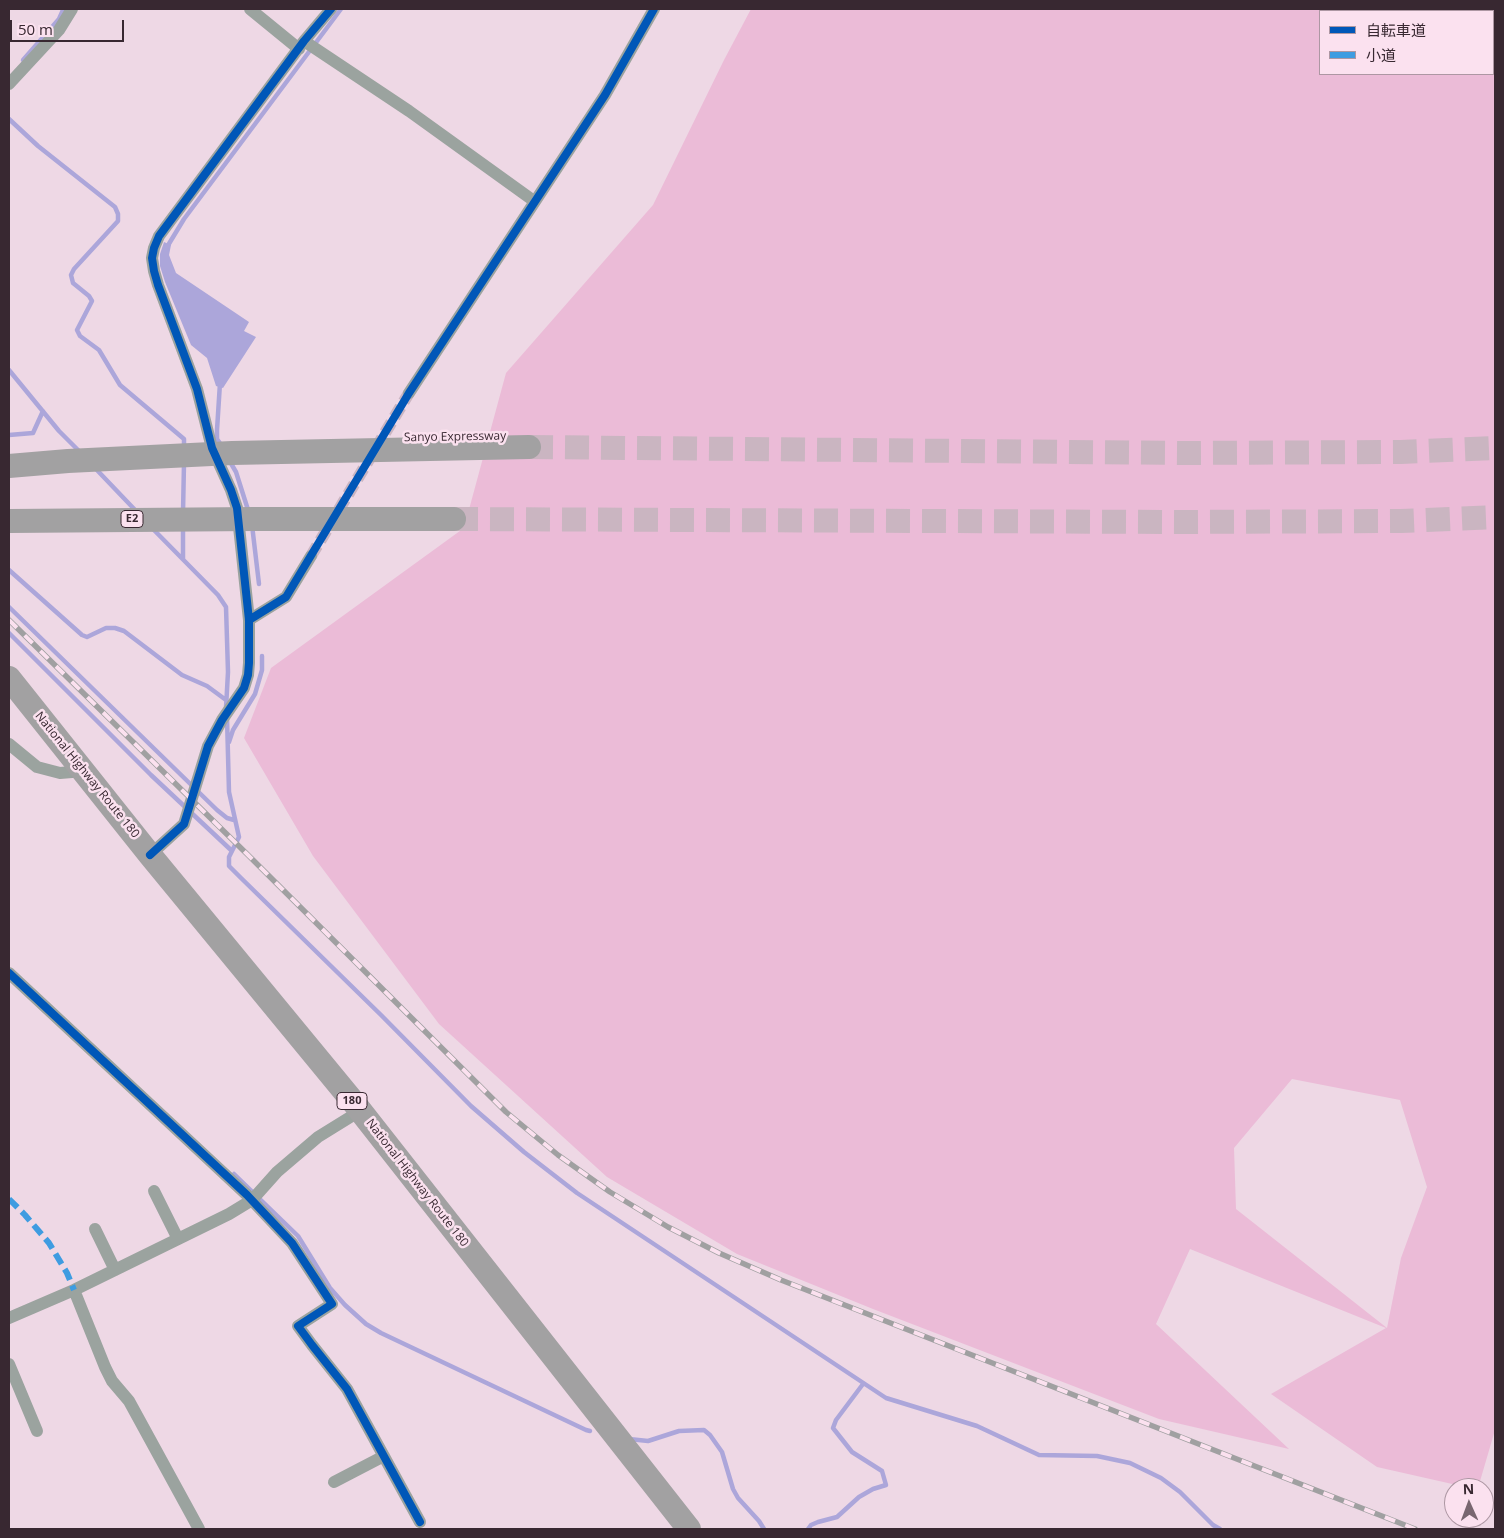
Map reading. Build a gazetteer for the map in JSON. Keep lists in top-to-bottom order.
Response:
{
  "streets": {
    "highway": [
      "Sanyo Expressway",
      "E2",
      "National Highway Route 180",
      "180"
    ]
  },
  "legend": ["自転車道", "小道"],
  "scale_bar": "50 m",
  "north": "top"
}
